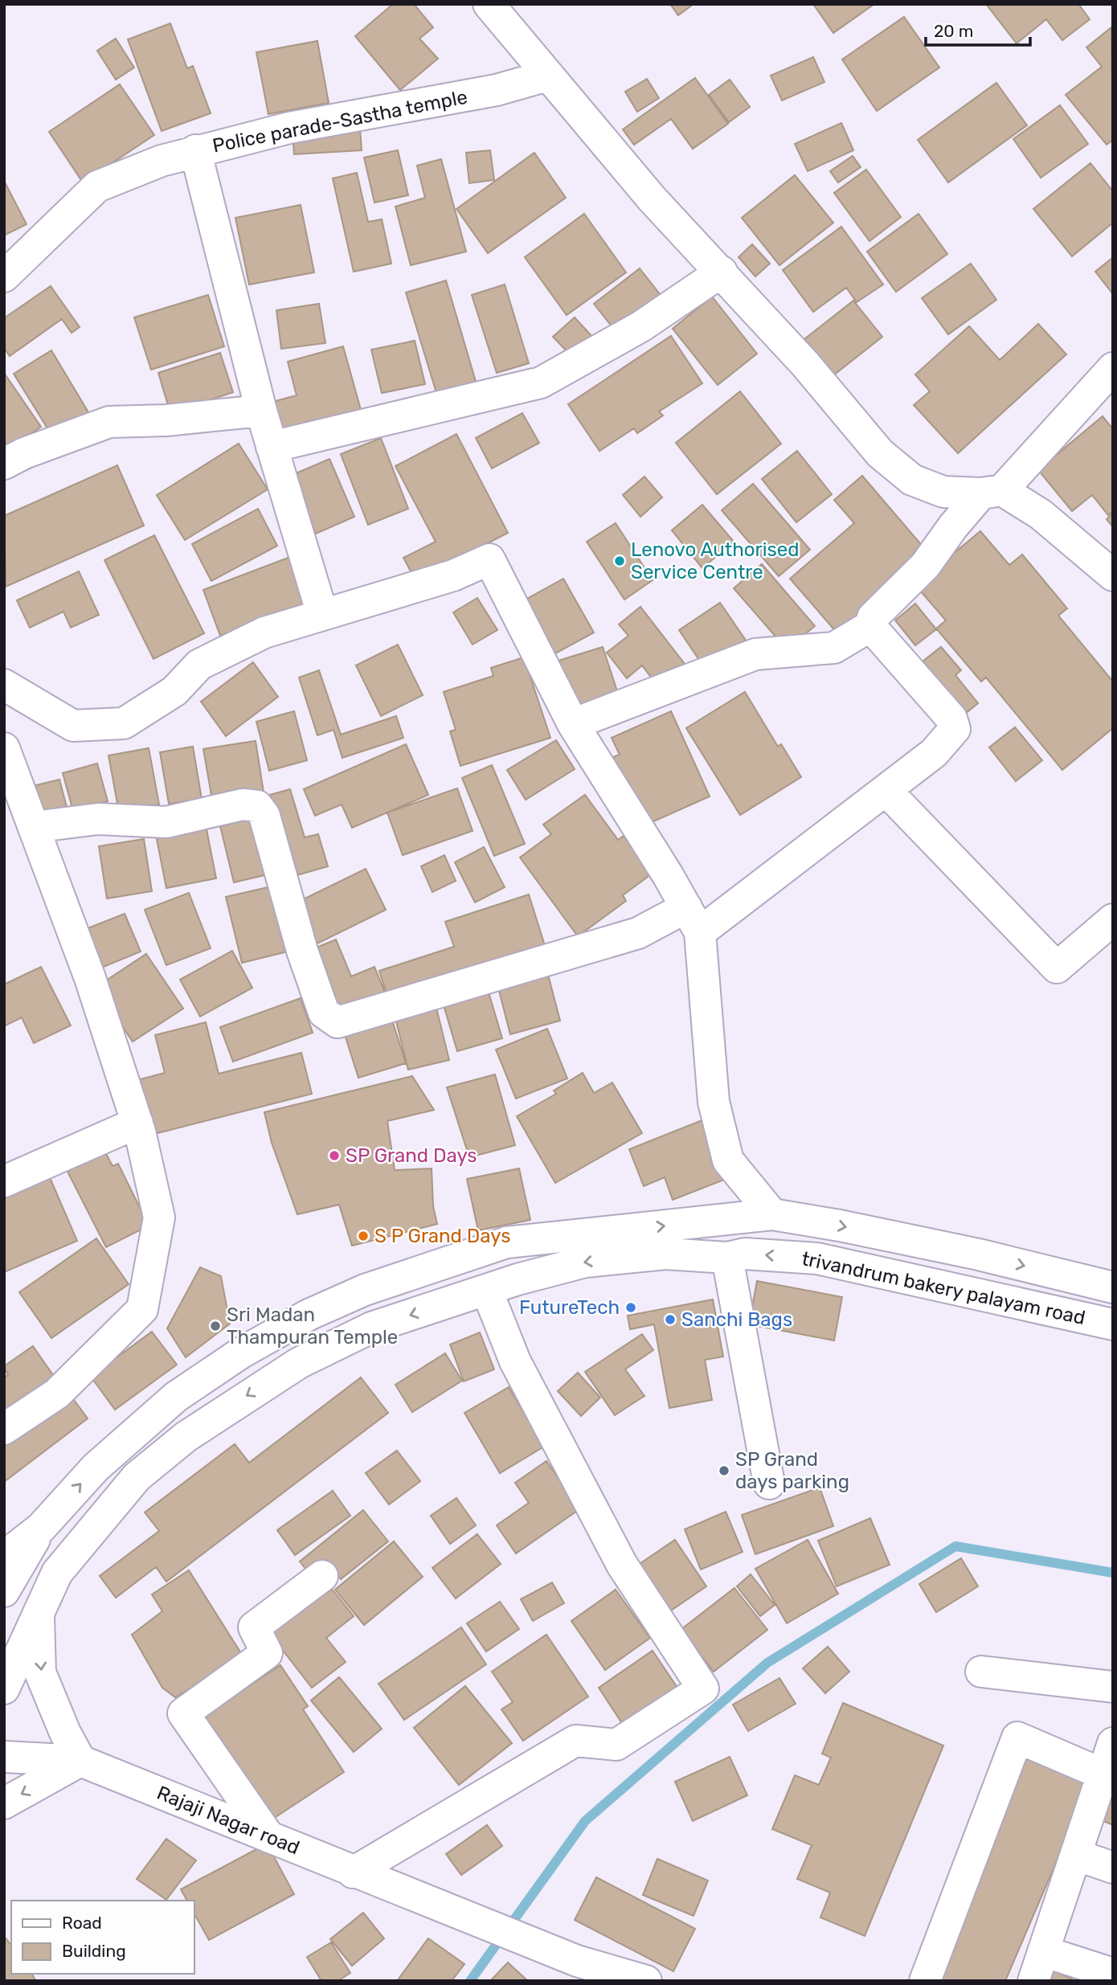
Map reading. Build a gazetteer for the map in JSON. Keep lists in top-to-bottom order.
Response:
{
  "streets": {
    "street": ["Police parade-Sastha temple", "trivandrum bakery palayam road", "Rajaji Nagar road"]
  },
  "places": [
    "Lenovo Authorised Service Centre",
    "SP Grand Days",
    "S P Grand Days",
    "FutureTech",
    "Sanchi Bags",
    "Sri Madan Thampuran Temple",
    "SP Grand days parking"
  ],
  "legend": ["Road", "Building"],
  "scale_bar": "20 m"
}
